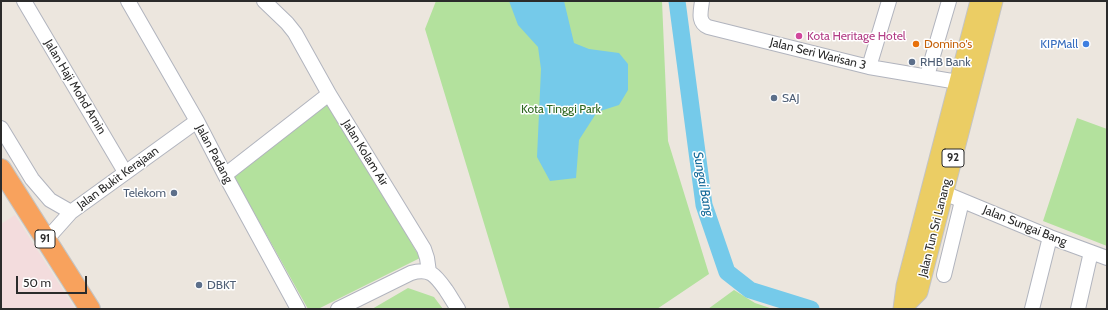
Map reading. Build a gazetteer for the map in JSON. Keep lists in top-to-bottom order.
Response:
{
  "streets": {
    "highway": ["91"],
    "main road": ["92", "Jalan Tun Sri Lanang"],
    "street": [
      "Jalan Seri Warisan 3",
      "Jalan Haji Mohd Amin",
      "Jalan Kolam Air",
      "Jalan Padang",
      "Jalan Bukit Kerajaan",
      "Jalan Sungai Bang"
    ]
  },
  "crossings": [
    ["Jalan Seri Warisan 3", "Jalan Tun Sri Lanang"],
    ["Jalan Haji Mohd Amin", "Jalan Bukit Kerajaan"],
    ["Jalan Padang", "Jalan Bukit Kerajaan"],
    ["Jalan Bukit Kerajaan", "91"],
    ["Jalan Sungai Bang", "Jalan Tun Sri Lanang"]
  ],
  "water": ["Sungai Bang"],
  "parks": ["Kota Tinggi Park"],
  "places": [
    "Kota Heritage Hotel",
    "Domino's",
    "KIPMall",
    "RHB Bank",
    "SAJ",
    "Telekom",
    "DBKT"
  ],
  "scale_bar": "50 m"
}
